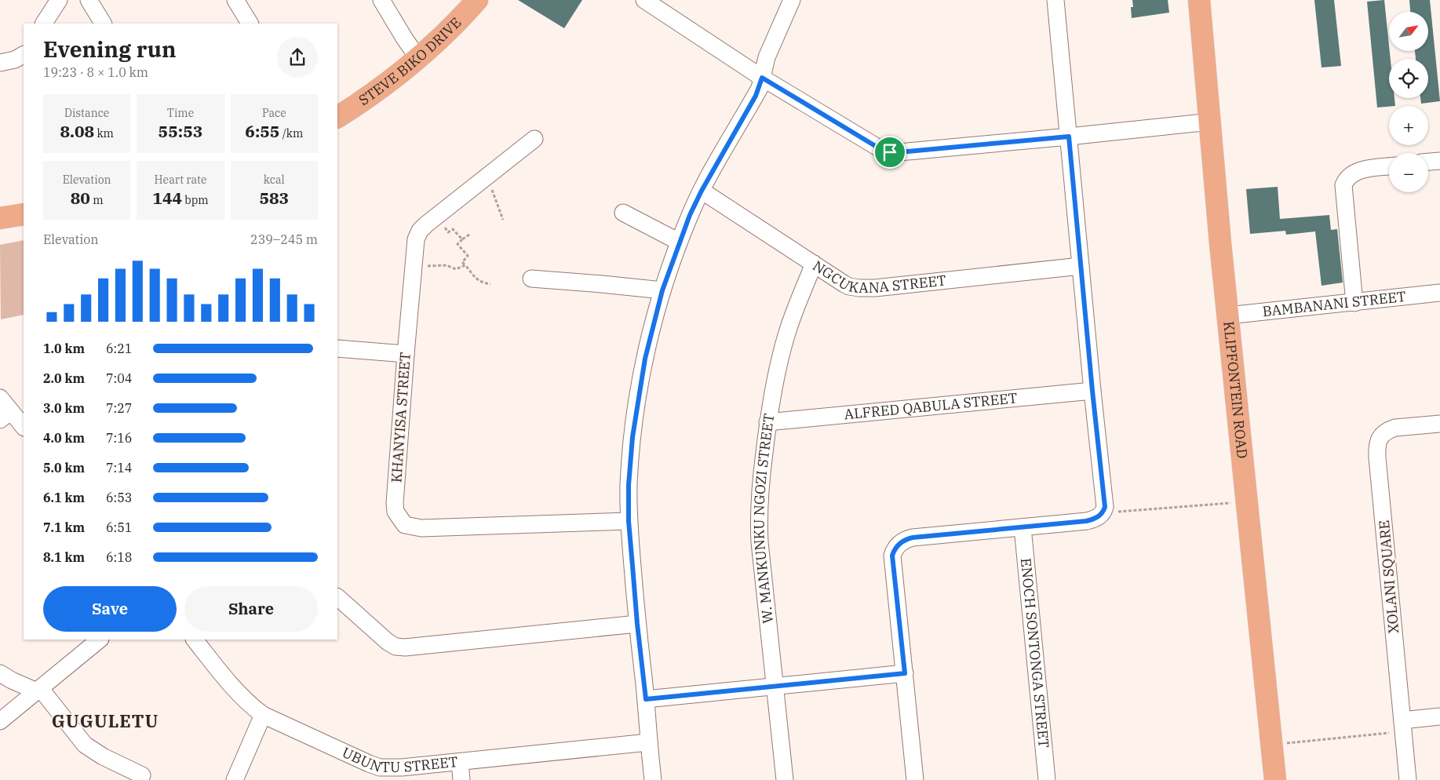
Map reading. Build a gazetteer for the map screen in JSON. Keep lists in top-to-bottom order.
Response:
{
  "streets": {
    "main road": ["STEVE BIKO DRIVE", "KLIPFONTEIN ROAD"],
    "street": [
      "NGCUKANA STREET",
      "BAMBANANI STREET",
      "ALFRED QABULA STREET",
      "KHANYISA STREET",
      "W. MANKUNKU NGOZI STREET",
      "XOLANI SQUARE",
      "ENOCH SONTONGA STREET",
      "UBUNTU STREET"
    ]
  },
  "crossings": [
    ["NGCUKANA STREET", "W. MANKUNKU NGOZI STREET"],
    ["BAMBANANI STREET", "KLIPFONTEIN ROAD"],
    ["ALFRED QABULA STREET", "W. MANKUNKU NGOZI STREET"]
  ],
  "districts": ["GUGULETU"],
  "north": "top right",
  "page": {
    "map_buttons": ["+", "−"],
    "heading": ["Evening run", "19:23 · 8 × 1.0 km"],
    "stats": [
      ["Distance", "8.08 km"],
      ["Time", "55:53"],
      ["Pace", "6:55 /km"],
      ["Elevation", "80 m"],
      ["Heart rate", "144 bpm"],
      ["kcal", "583"]
    ],
    "chart": ["Elevation", "239–245 m"],
    "list": [
      {
        "name": "1.0 km",
        "note": "6:21"
      },
      {
        "name": "2.0 km",
        "note": "7:04"
      },
      {
        "name": "3.0 km",
        "note": "7:27"
      },
      {
        "name": "4.0 km",
        "note": "7:16"
      },
      {
        "name": "5.0 km",
        "note": "7:14"
      },
      {
        "name": "6.1 km",
        "note": "6:53"
      },
      {
        "name": "7.1 km",
        "note": "6:51"
      },
      {
        "name": "8.1 km",
        "note": "6:18"
      }
    ],
    "buttons": ["Save", "Share"]
  }
}
